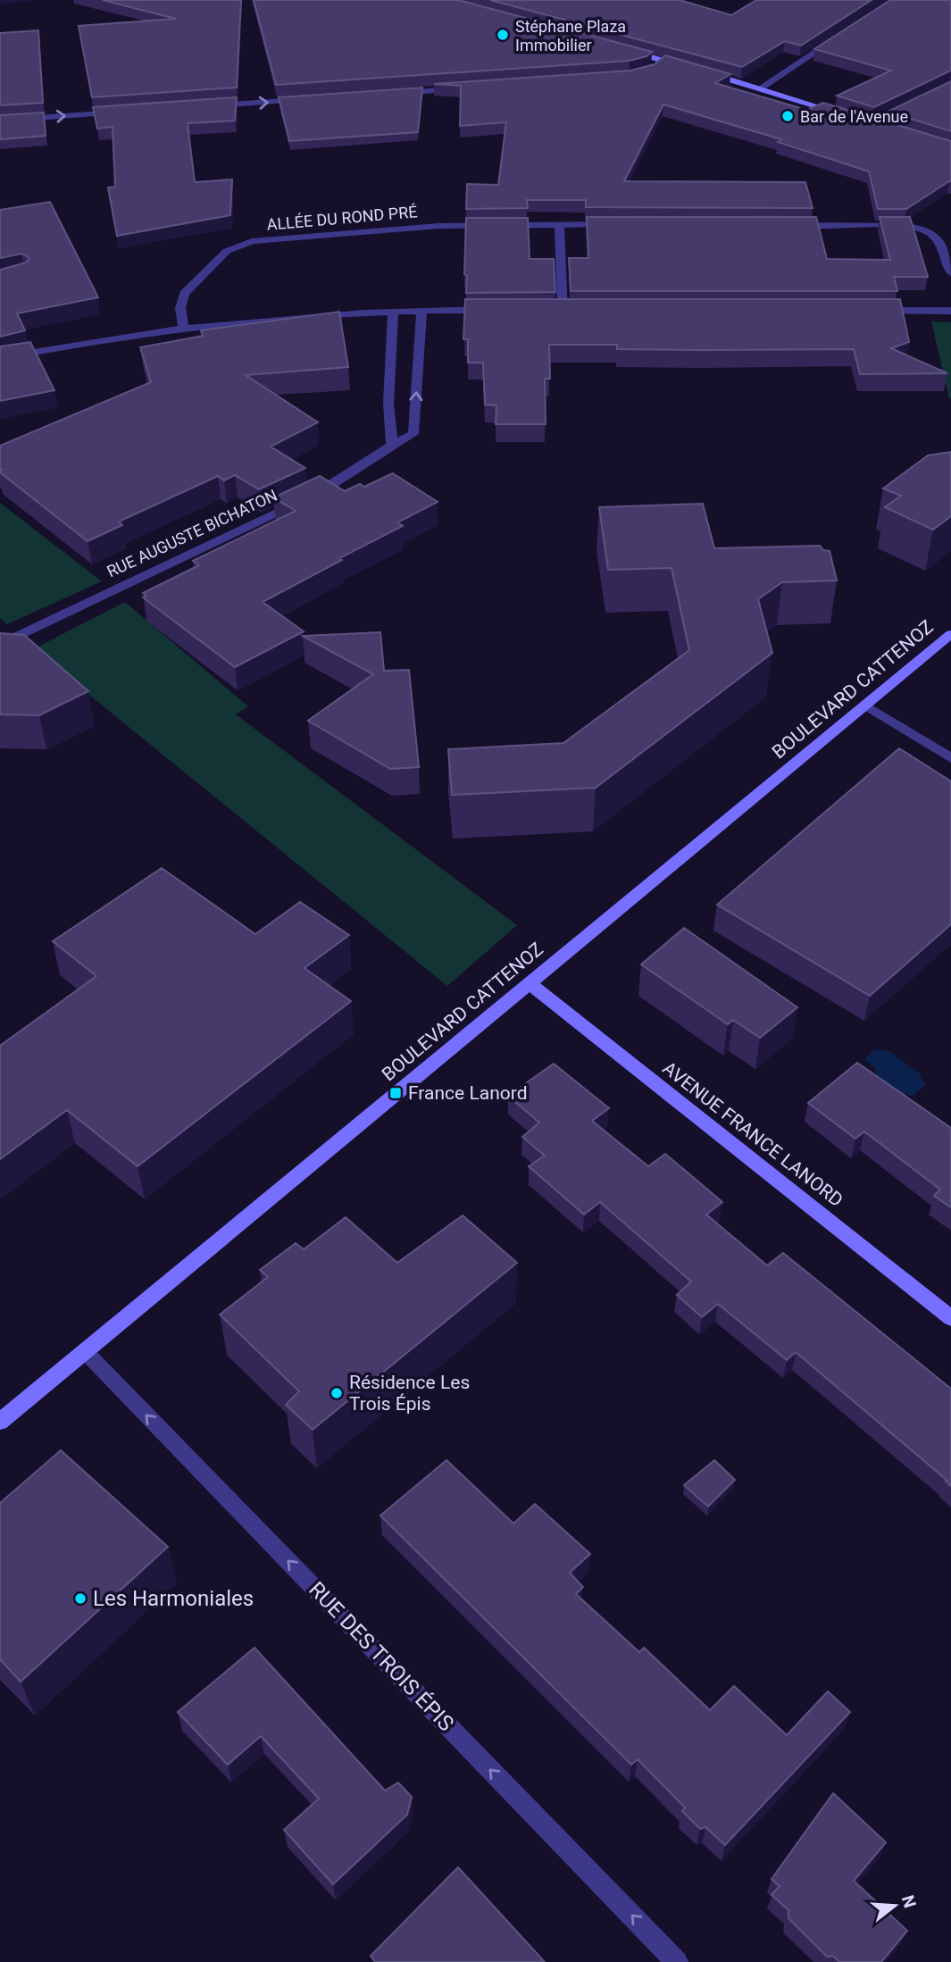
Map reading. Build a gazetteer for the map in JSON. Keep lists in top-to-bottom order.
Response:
{
  "streets": {
    "street": [
      "ALLÉE DU ROND PRÉ",
      "RUE AUGUSTE BICHATON",
      "BOULEVARD CATTENOZ",
      "AVENUE FRANCE LANORD",
      "RUE DES TROIS ÉPIS"
    ]
  },
  "crossings": [
    ["BOULEVARD CATTENOZ", "AVENUE FRANCE LANORD"],
    ["BOULEVARD CATTENOZ", "RUE DES TROIS ÉPIS"]
  ],
  "one_way": ["RUE DES TROIS ÉPIS"],
  "places": {
    "other": [
      "Stéphane Plaza Immobilier",
      "Bar de l'Avenue",
      "Résidence Les Trois Épis",
      "Les Harmoniales"
    ],
    "transit": ["France Lanord"]
  },
  "north": "right"
}
